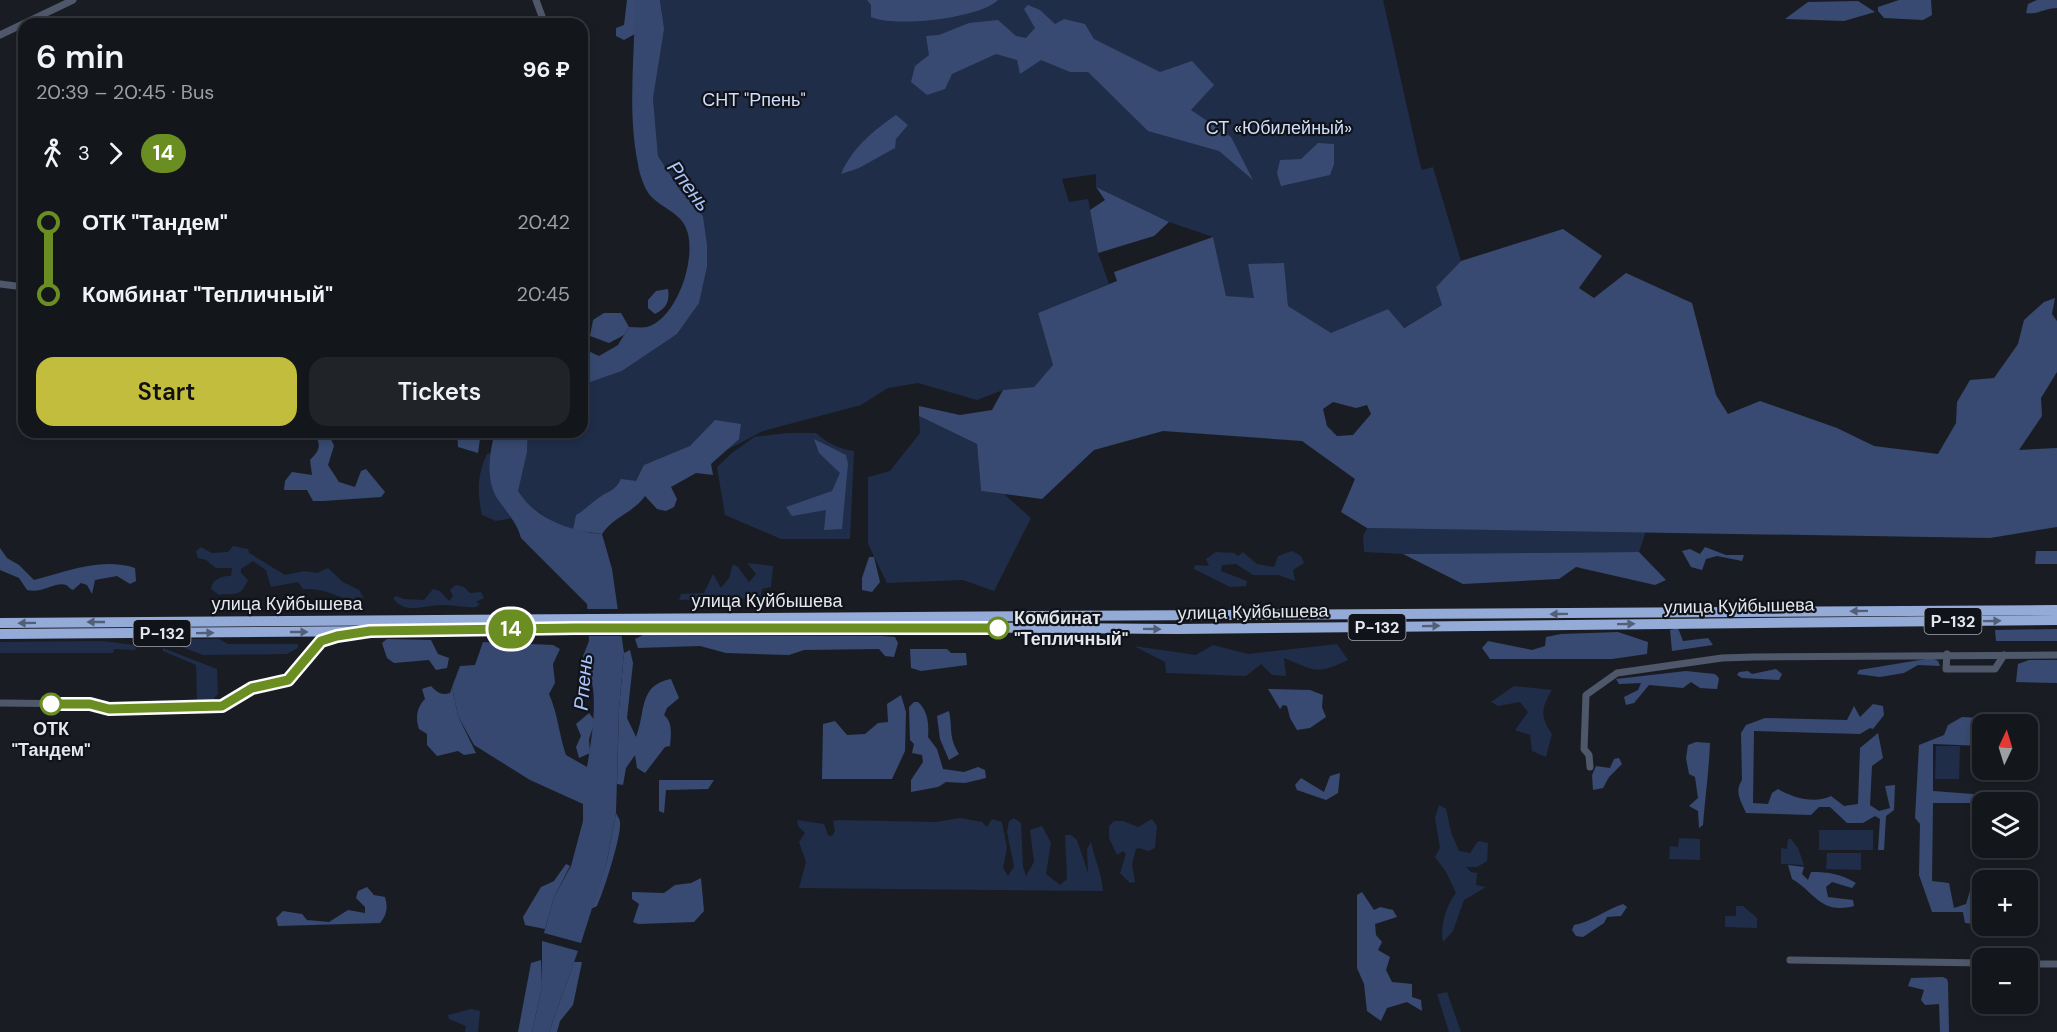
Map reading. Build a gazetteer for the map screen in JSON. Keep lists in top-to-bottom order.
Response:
{
  "streets": {
    "highway": ["улица Куйбышева", "Р-132"]
  },
  "crossings": [
    ["улица Куйбышева", "Р-132"]
  ],
  "water": ["Рпень"],
  "parks": ["СНТ \"Рпень\"", "СТ «Юбилейный»"],
  "places": ["Комбинат \"Тепличный\"", "ОТК \"Тандем\""],
  "lines": ["bus line 14"],
  "north": "top",
  "page": {
    "on_map": "14",
    "heading": ["6 min", "20:39 – 20:45 · Bus", "96 ₽"],
    "legs": ["3", "14"],
    "list": [
      {
        "name": "ОТК \"Тандем\"",
        "value": "20:42"
      },
      {
        "name": "Комбинат \"Тепличный\"",
        "value": "20:45"
      }
    ],
    "buttons": ["Start", "Tickets"],
    "map_buttons": ["+", "−"]
  }
}
